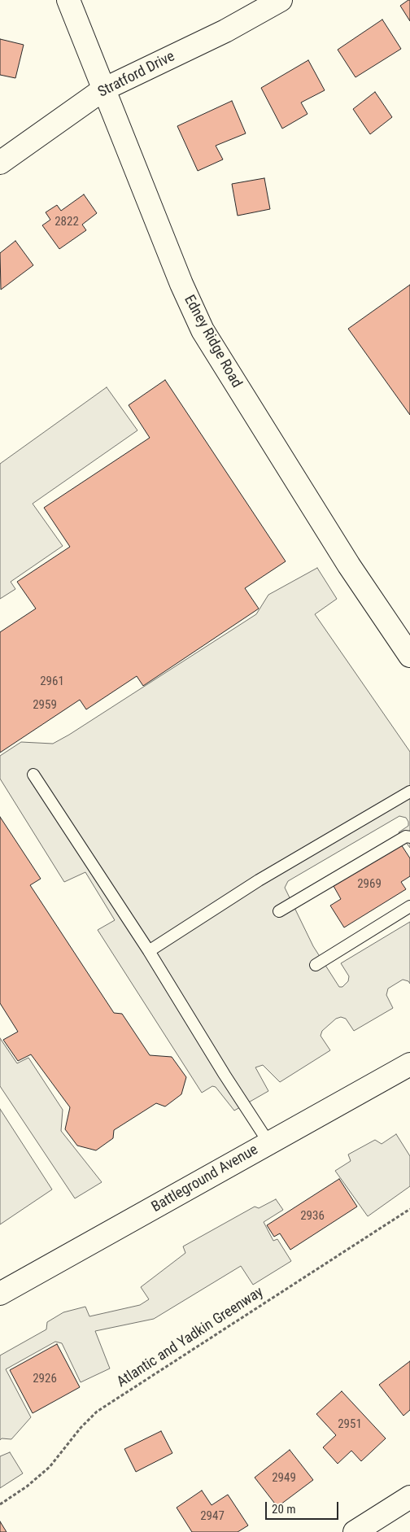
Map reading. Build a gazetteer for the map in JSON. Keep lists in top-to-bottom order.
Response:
{
  "streets": {
    "street": ["Stratford Drive", "Edney Ridge Road", "Battleground Avenue"],
    "path": ["Atlantic and Yadkin Greenway"]
  },
  "crossings": [
    ["Stratford Drive", "Edney Ridge Road"]
  ],
  "house_numbers": [
    "2822",
    "2961",
    "2959",
    "2969",
    "2936",
    "2926",
    "2951",
    "2949",
    "2947"
  ],
  "scale_bar": "20 m"
}
